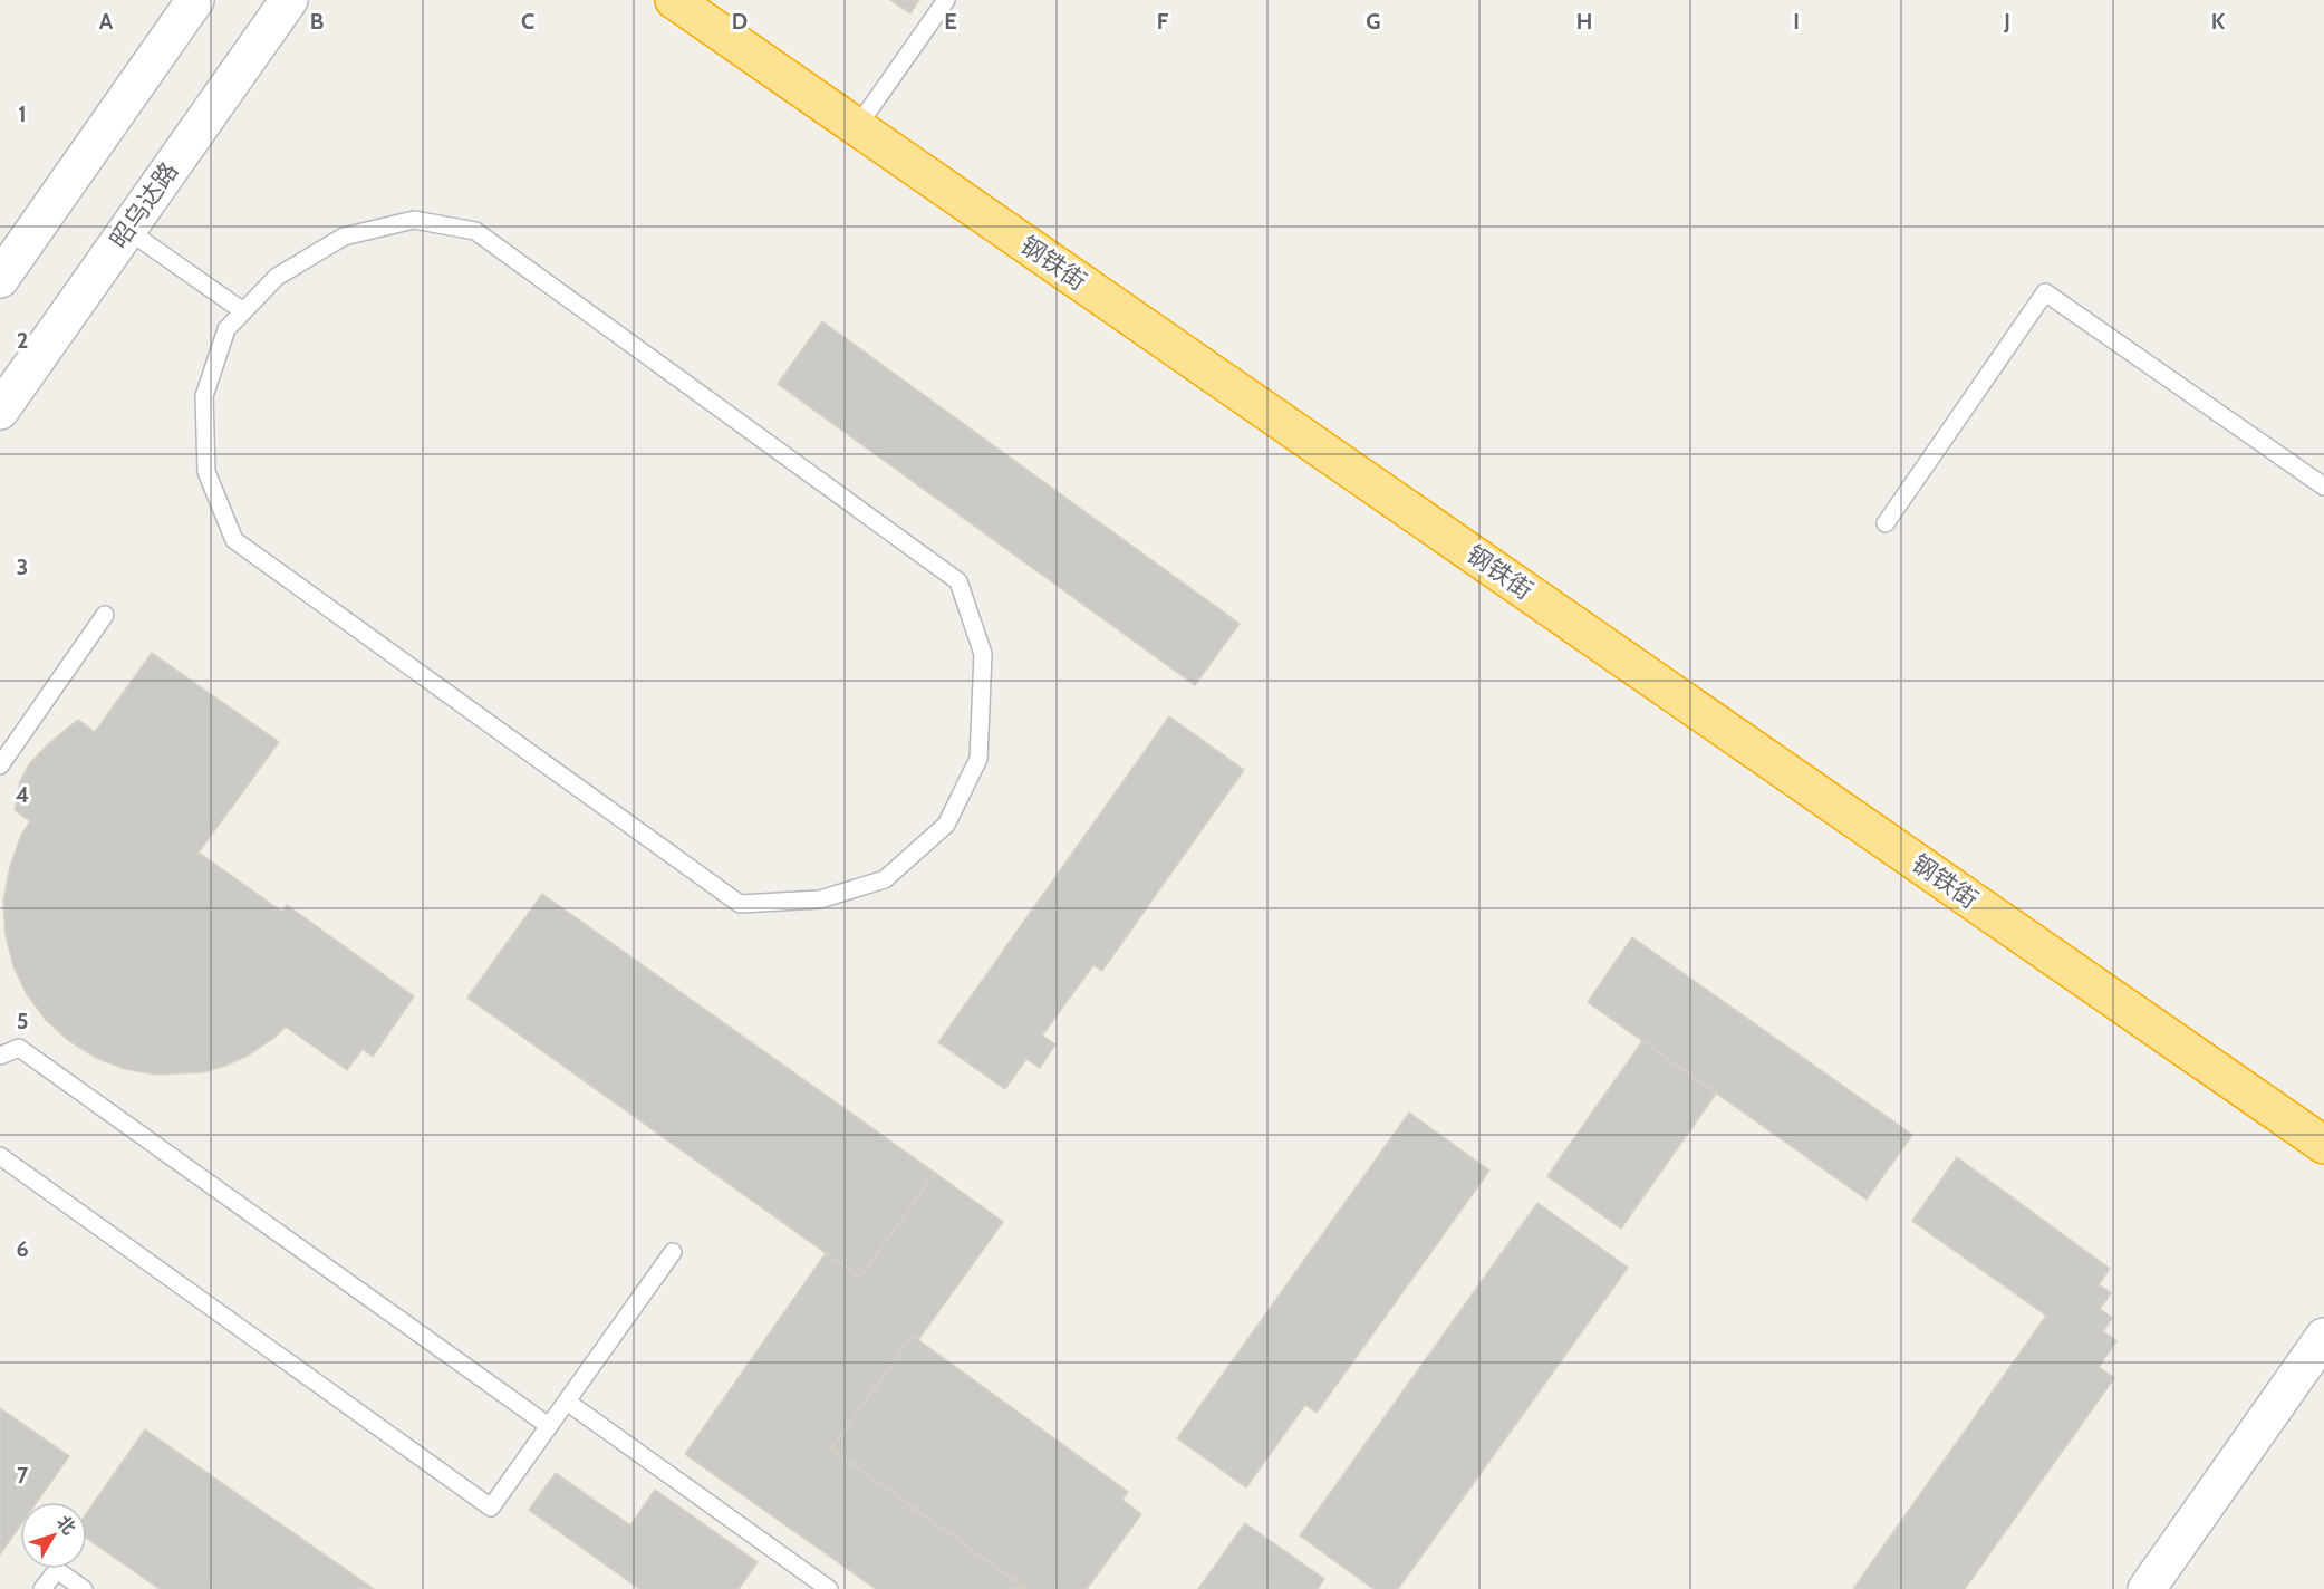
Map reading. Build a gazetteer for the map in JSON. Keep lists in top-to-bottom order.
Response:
{
  "streets": {
    "highway": ["钢铁街"],
    "main road": ["昭乌达路"]
  },
  "north": "top right",
  "grid": {
    "columns": [
      "A",
      "B",
      "C",
      "D",
      "E",
      "F",
      "G",
      "H",
      "I",
      "J",
      "K"
    ],
    "rows": [
      "1",
      "2",
      "3",
      "4",
      "5",
      "6",
      "7"
    ]
  }
}
